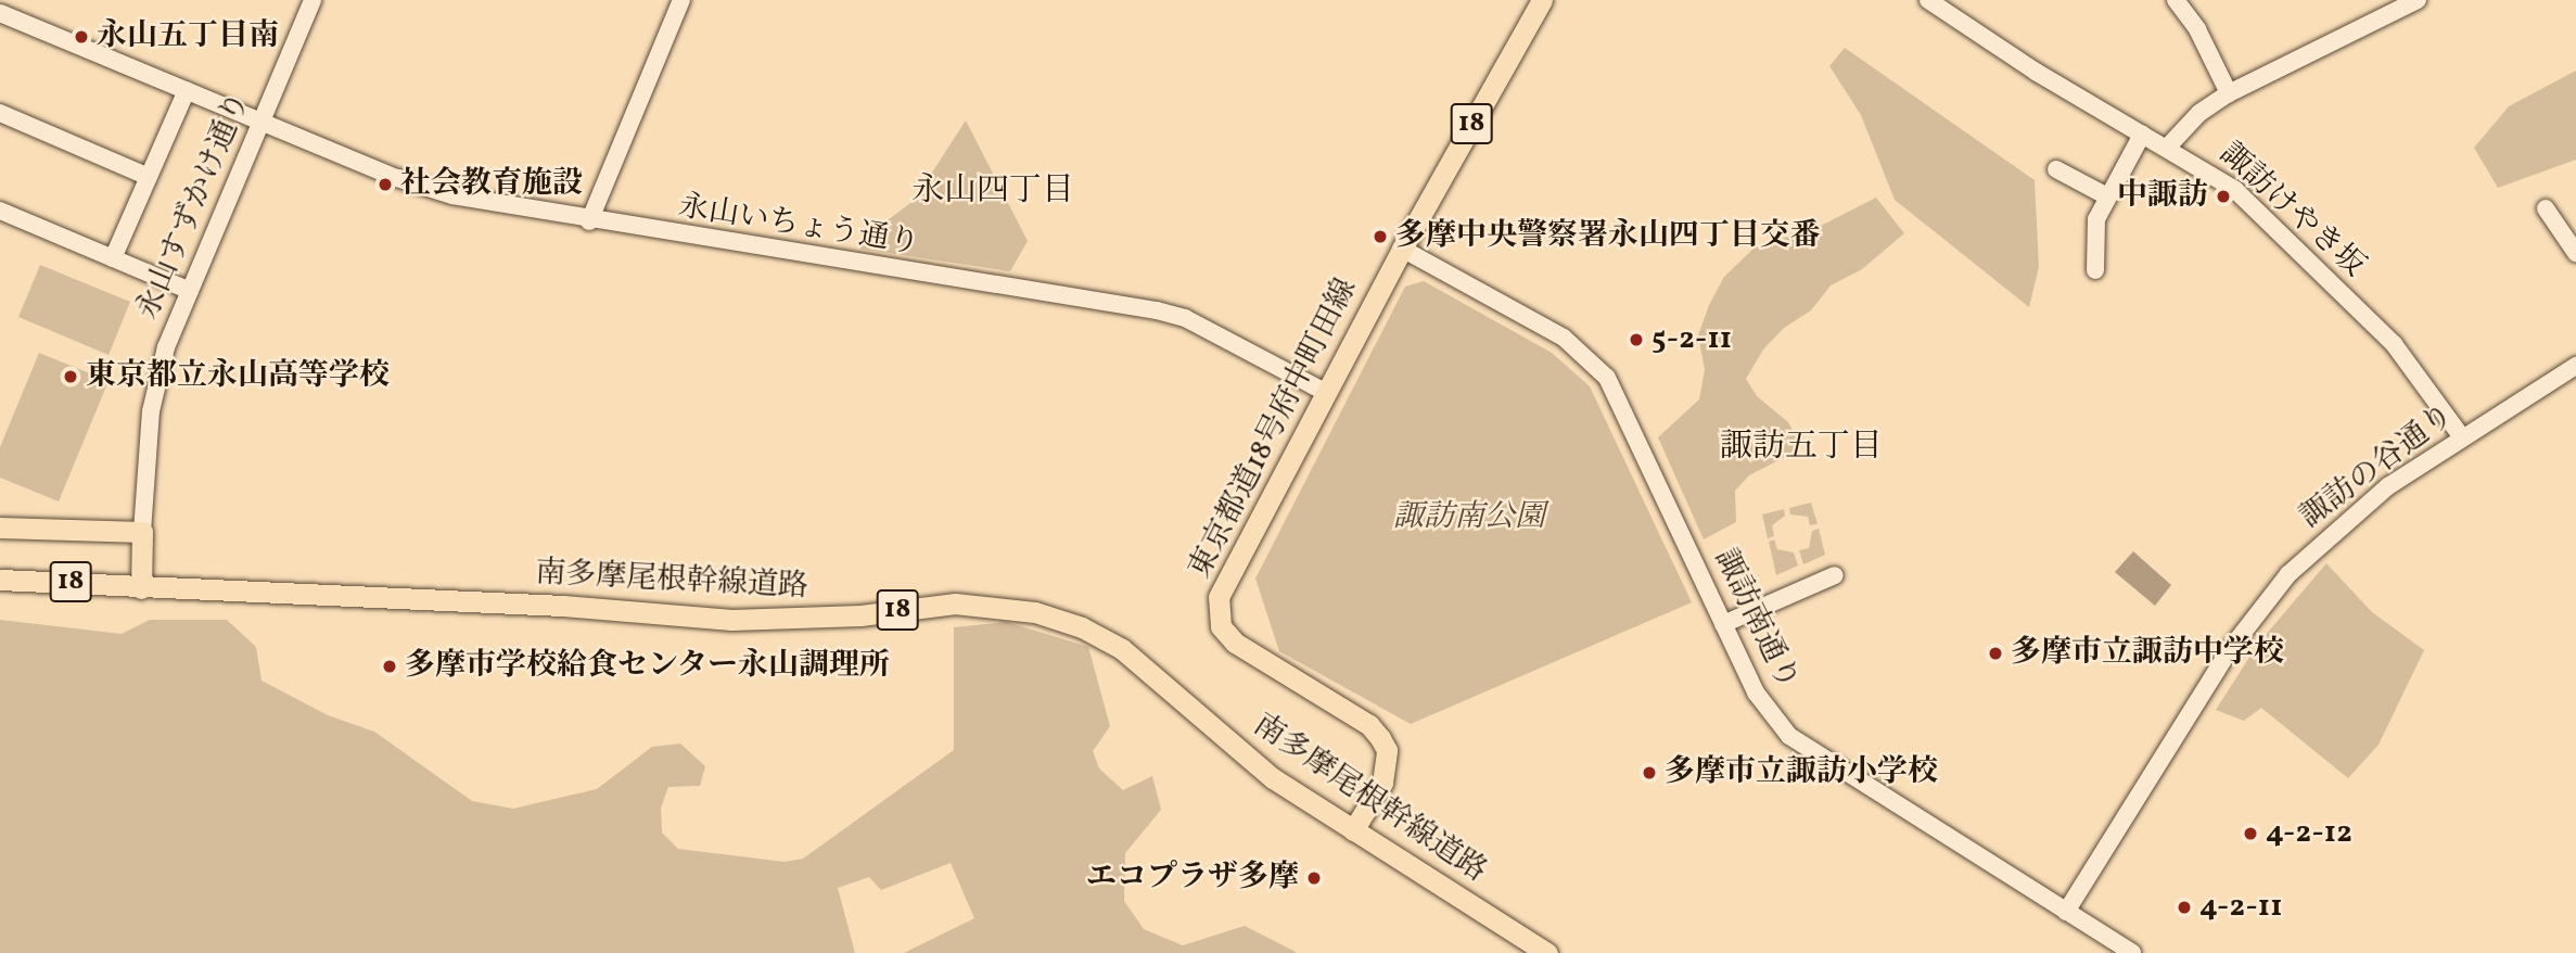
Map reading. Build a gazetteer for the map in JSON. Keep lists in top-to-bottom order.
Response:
{
  "streets": {
    "main road": ["18", "東京都道18号府中町田線", "南多摩尾根幹線道路"],
    "street": [
      "永山すずかけ通り",
      "諏訪けやき坂",
      "永山いちょう通り",
      "諏訪の谷通り",
      "諏訪南通り"
    ]
  },
  "crossings": [
    ["永山すずかけ通り", "永山いちょう通り"],
    ["諏訪けやき坂", "諏訪の谷通り"],
    ["永山いちょう通り", "東京都道18号府中町田線"],
    ["東京都道18号府中町田線", "南多摩尾根幹線道路"],
    ["東京都道18号府中町田線", "諏訪南通り"],
    ["諏訪の谷通り", "諏訪南通り"]
  ],
  "districts": ["永山四丁目", "諏訪五丁目"],
  "parks": ["諏訪南公園"],
  "places": [
    "永山五丁目南",
    "社会教育施設",
    "中諏訪",
    "多摩中央警察署永山四丁目交番",
    "5-2-11",
    "東京都立永山高等学校",
    "多摩市立諏訪中学校",
    "多摩市学校給食センター永山調理所",
    "多摩市立諏訪小学校",
    "4-2-12",
    "エコプラザ多摩",
    "4-2-11"
  ]
}
